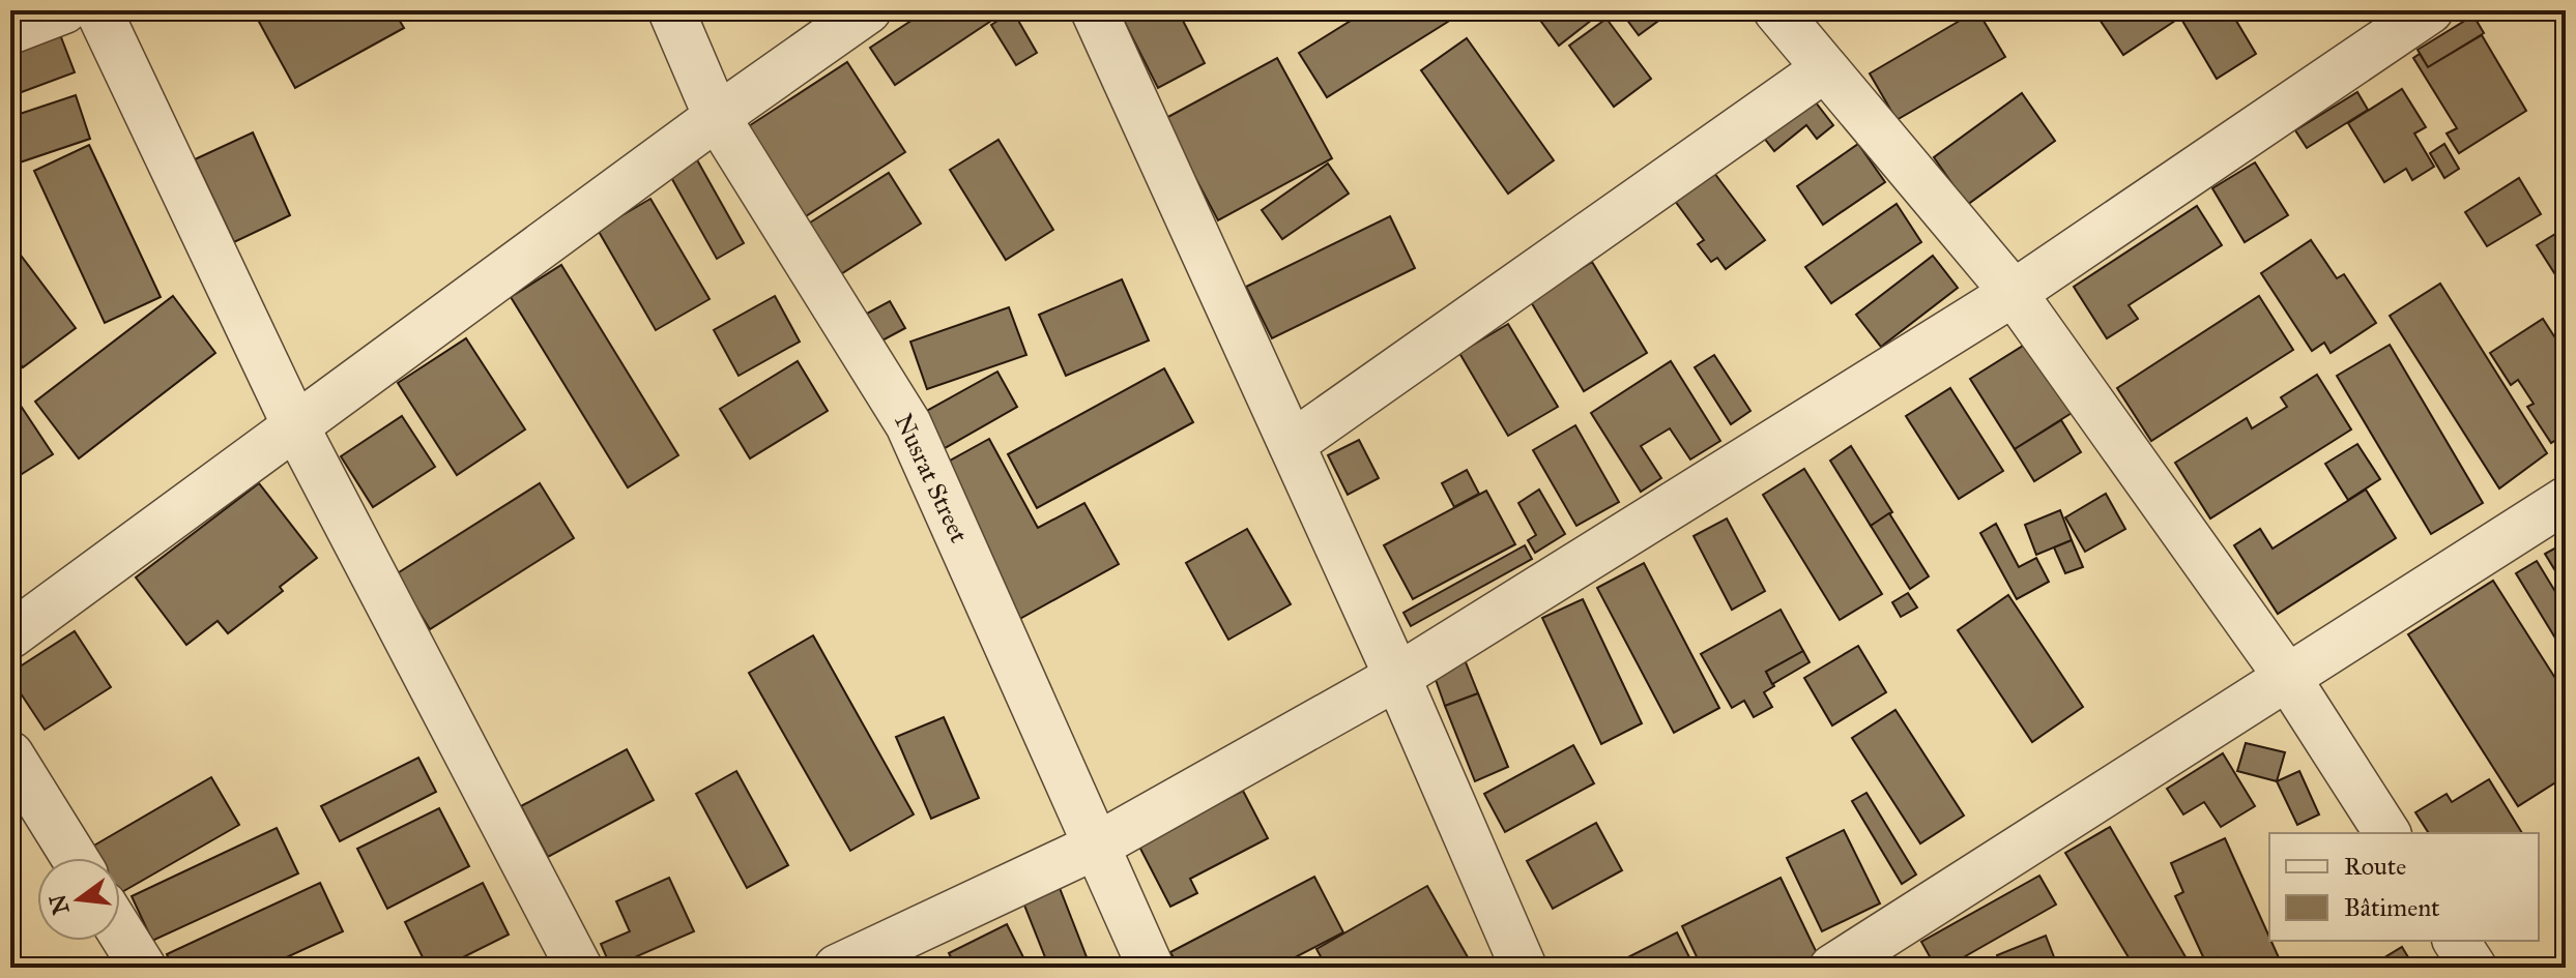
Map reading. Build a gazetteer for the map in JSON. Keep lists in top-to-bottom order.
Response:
{
  "streets": {
    "street": ["Nusrat Street"]
  },
  "legend": ["Route", "Bâtiment"],
  "north": "left"
}
